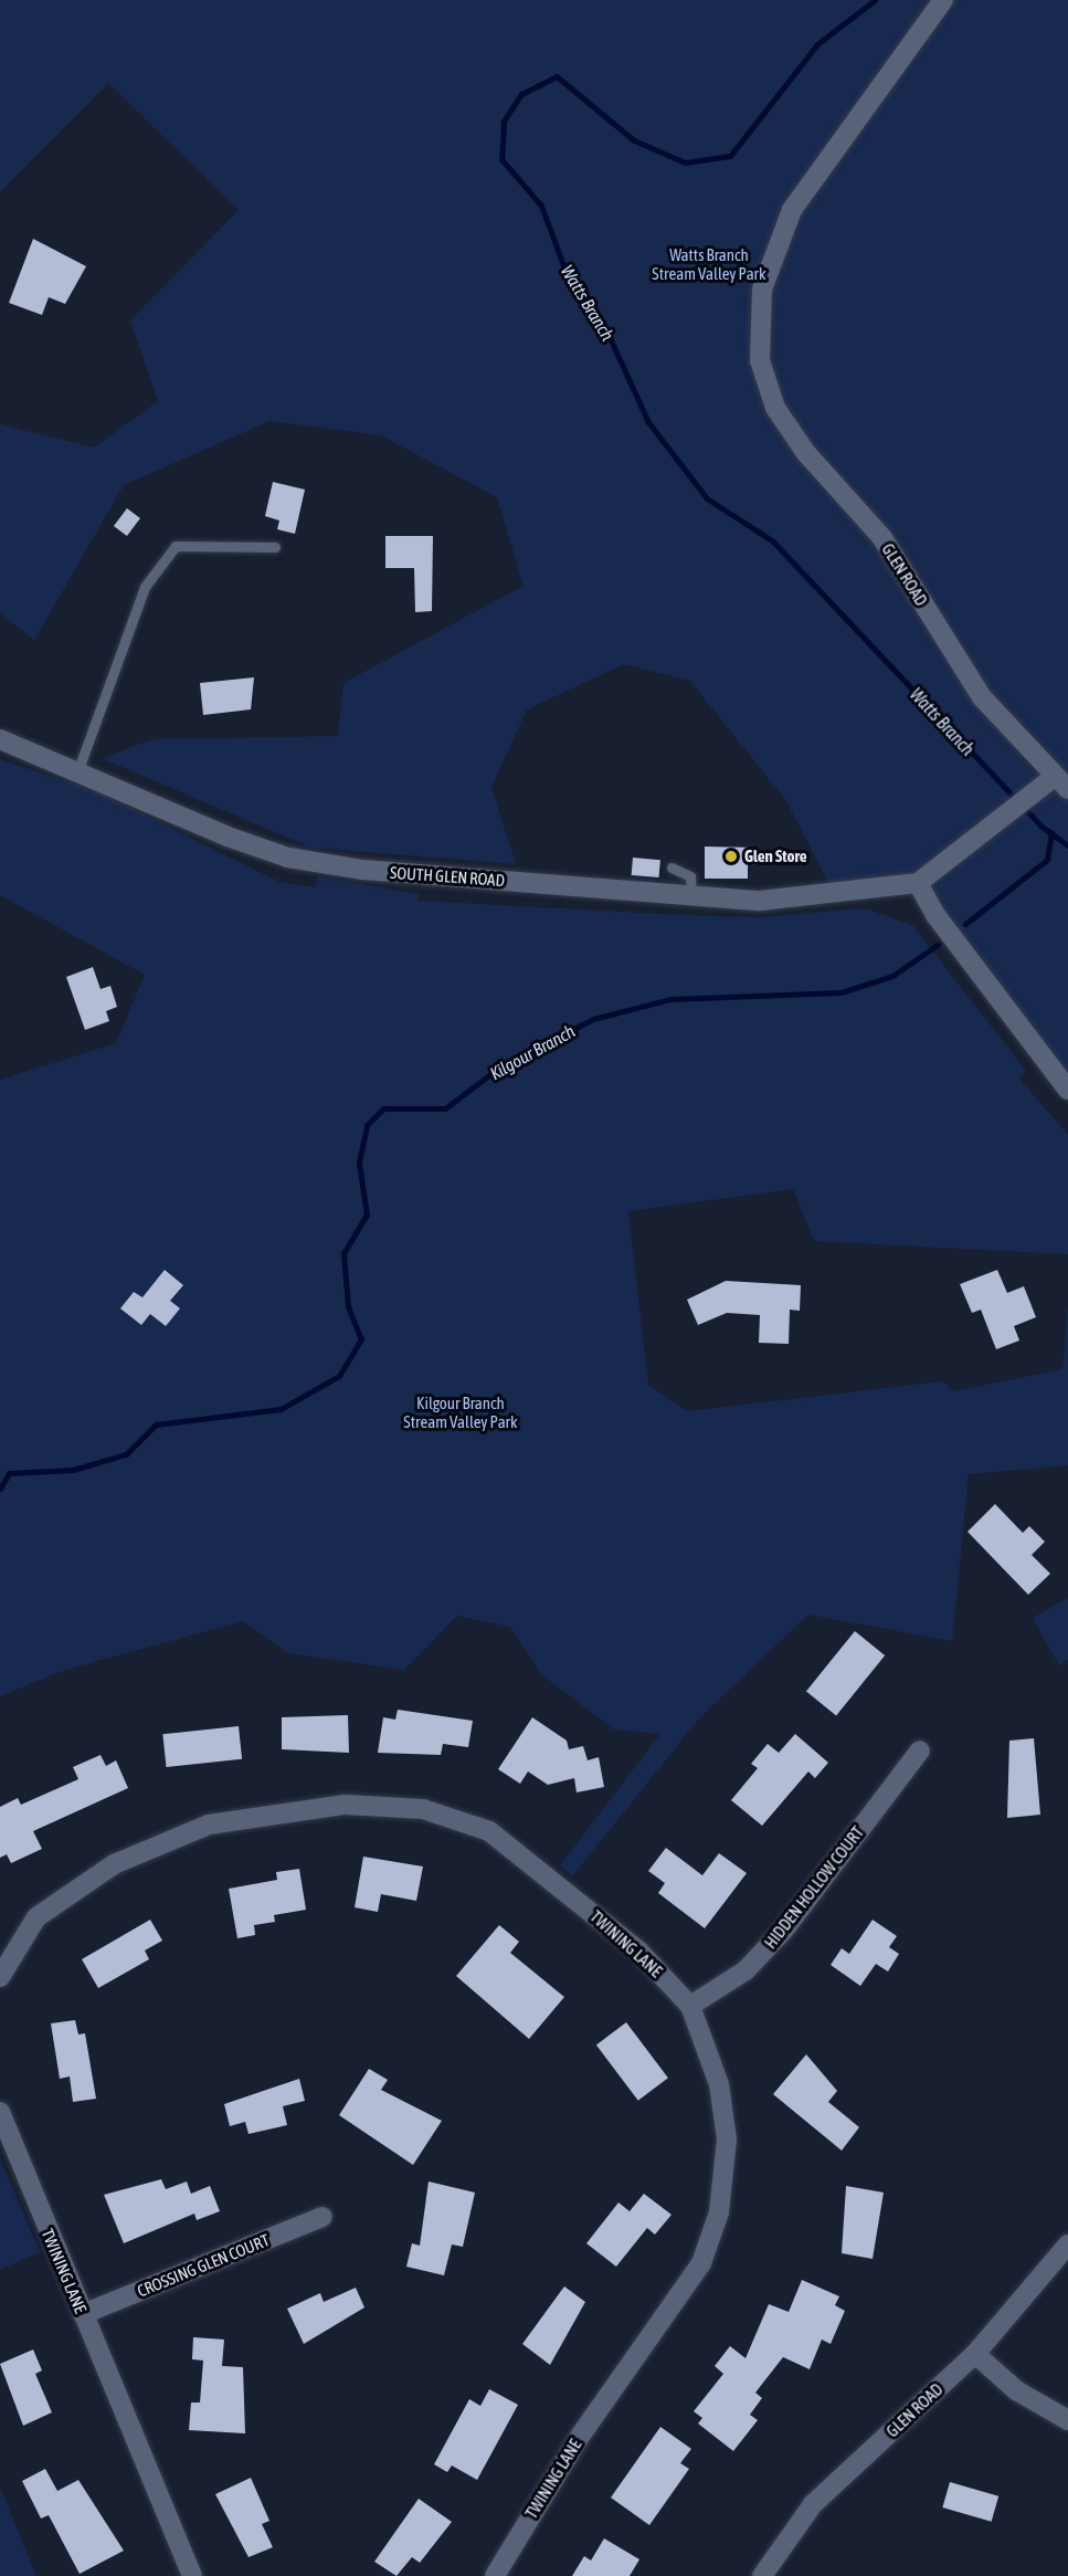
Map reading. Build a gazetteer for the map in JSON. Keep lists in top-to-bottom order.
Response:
{
  "streets": {
    "main road": [
      "GLEN ROAD",
      "SOUTH GLEN ROAD",
      "HIDDEN HOLLOW COURT",
      "TWINING LANE",
      "CROSSING GLEN COURT"
    ]
  },
  "crossings": [
    ["GLEN ROAD", "SOUTH GLEN ROAD"],
    ["HIDDEN HOLLOW COURT", "TWINING LANE"],
    ["TWINING LANE", "CROSSING GLEN COURT"]
  ],
  "water": ["Watts Branch", "Kilgour Branch"],
  "parks": ["Watts Branch Stream Valley Park", "Kilgour Branch Stream Valley Park"],
  "places": ["Glen Store"]
}
